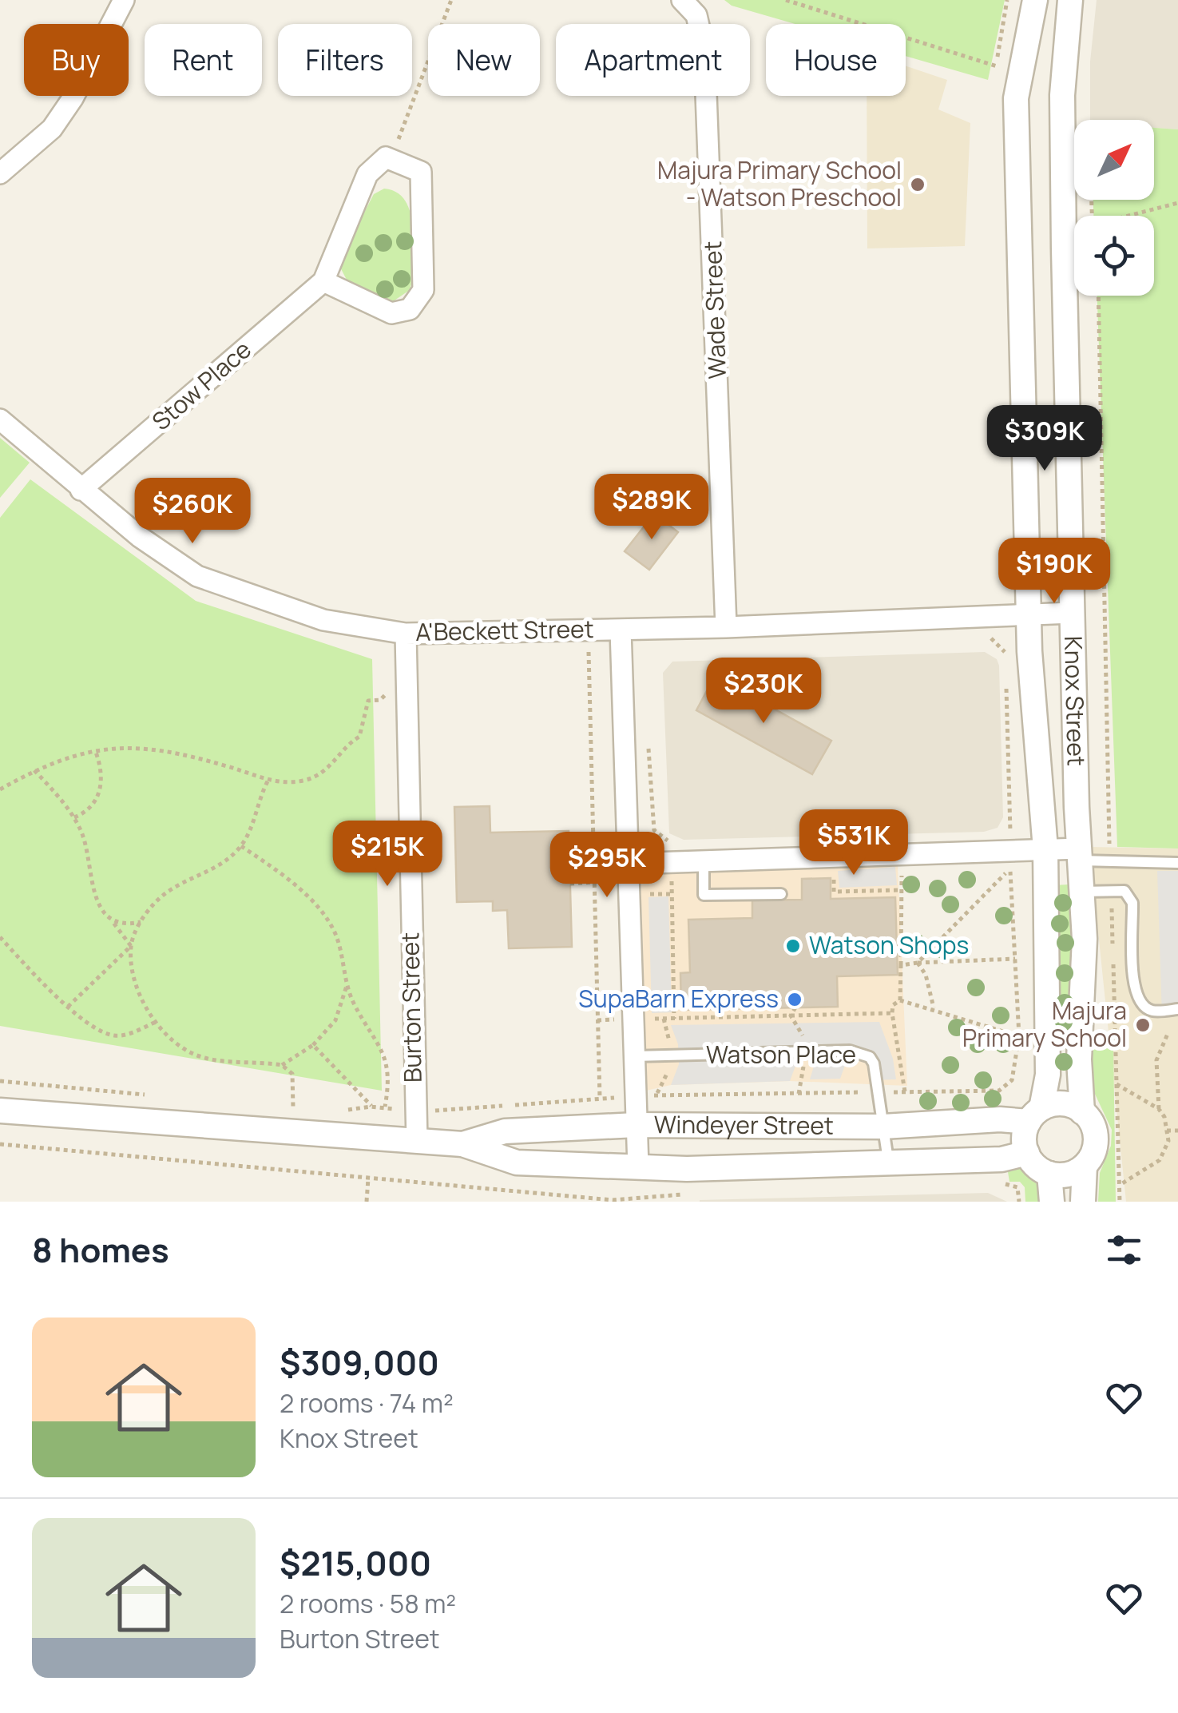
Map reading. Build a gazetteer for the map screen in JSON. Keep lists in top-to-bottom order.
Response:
{
  "streets": {
    "street": [
      "Wade Street",
      "Stow Place",
      "A'Beckett Street",
      "Knox Street",
      "Burton Street",
      "Windeyer Street"
    ],
    "lane": ["Watson Place"]
  },
  "crossings": [
    ["Wade Street", "A'Beckett Street"],
    ["Stow Place", "A'Beckett Street"],
    ["A'Beckett Street", "Knox Street"],
    ["A'Beckett Street", "Burton Street"],
    ["Knox Street", "Windeyer Street"],
    ["Burton Street", "Windeyer Street"],
    ["Watson Place", "Windeyer Street"]
  ],
  "places": [
    "Majura Primary School - Watson Preschool",
    "Watson Shops",
    "SupaBarn Express",
    "Majura Primary School"
  ],
  "north": "top right",
  "page": {
    "chip": [
      "Buy",
      "Rent",
      "Filters",
      "New",
      "Apartment",
      "House"
    ],
    "price": [
      "$309K",
      "$289K",
      "$260K",
      "$190K",
      "$230K",
      "$531K",
      "$215K",
      "$295K"
    ],
    "heading": "8 homes",
    "list": [
      {
        "name": "$309,000",
        "note": "2 rooms · 74 m² · Knox Street"
      },
      {
        "name": "$215,000",
        "note": "2 rooms · 58 m² · Burton Street"
      }
    ]
  }
}
